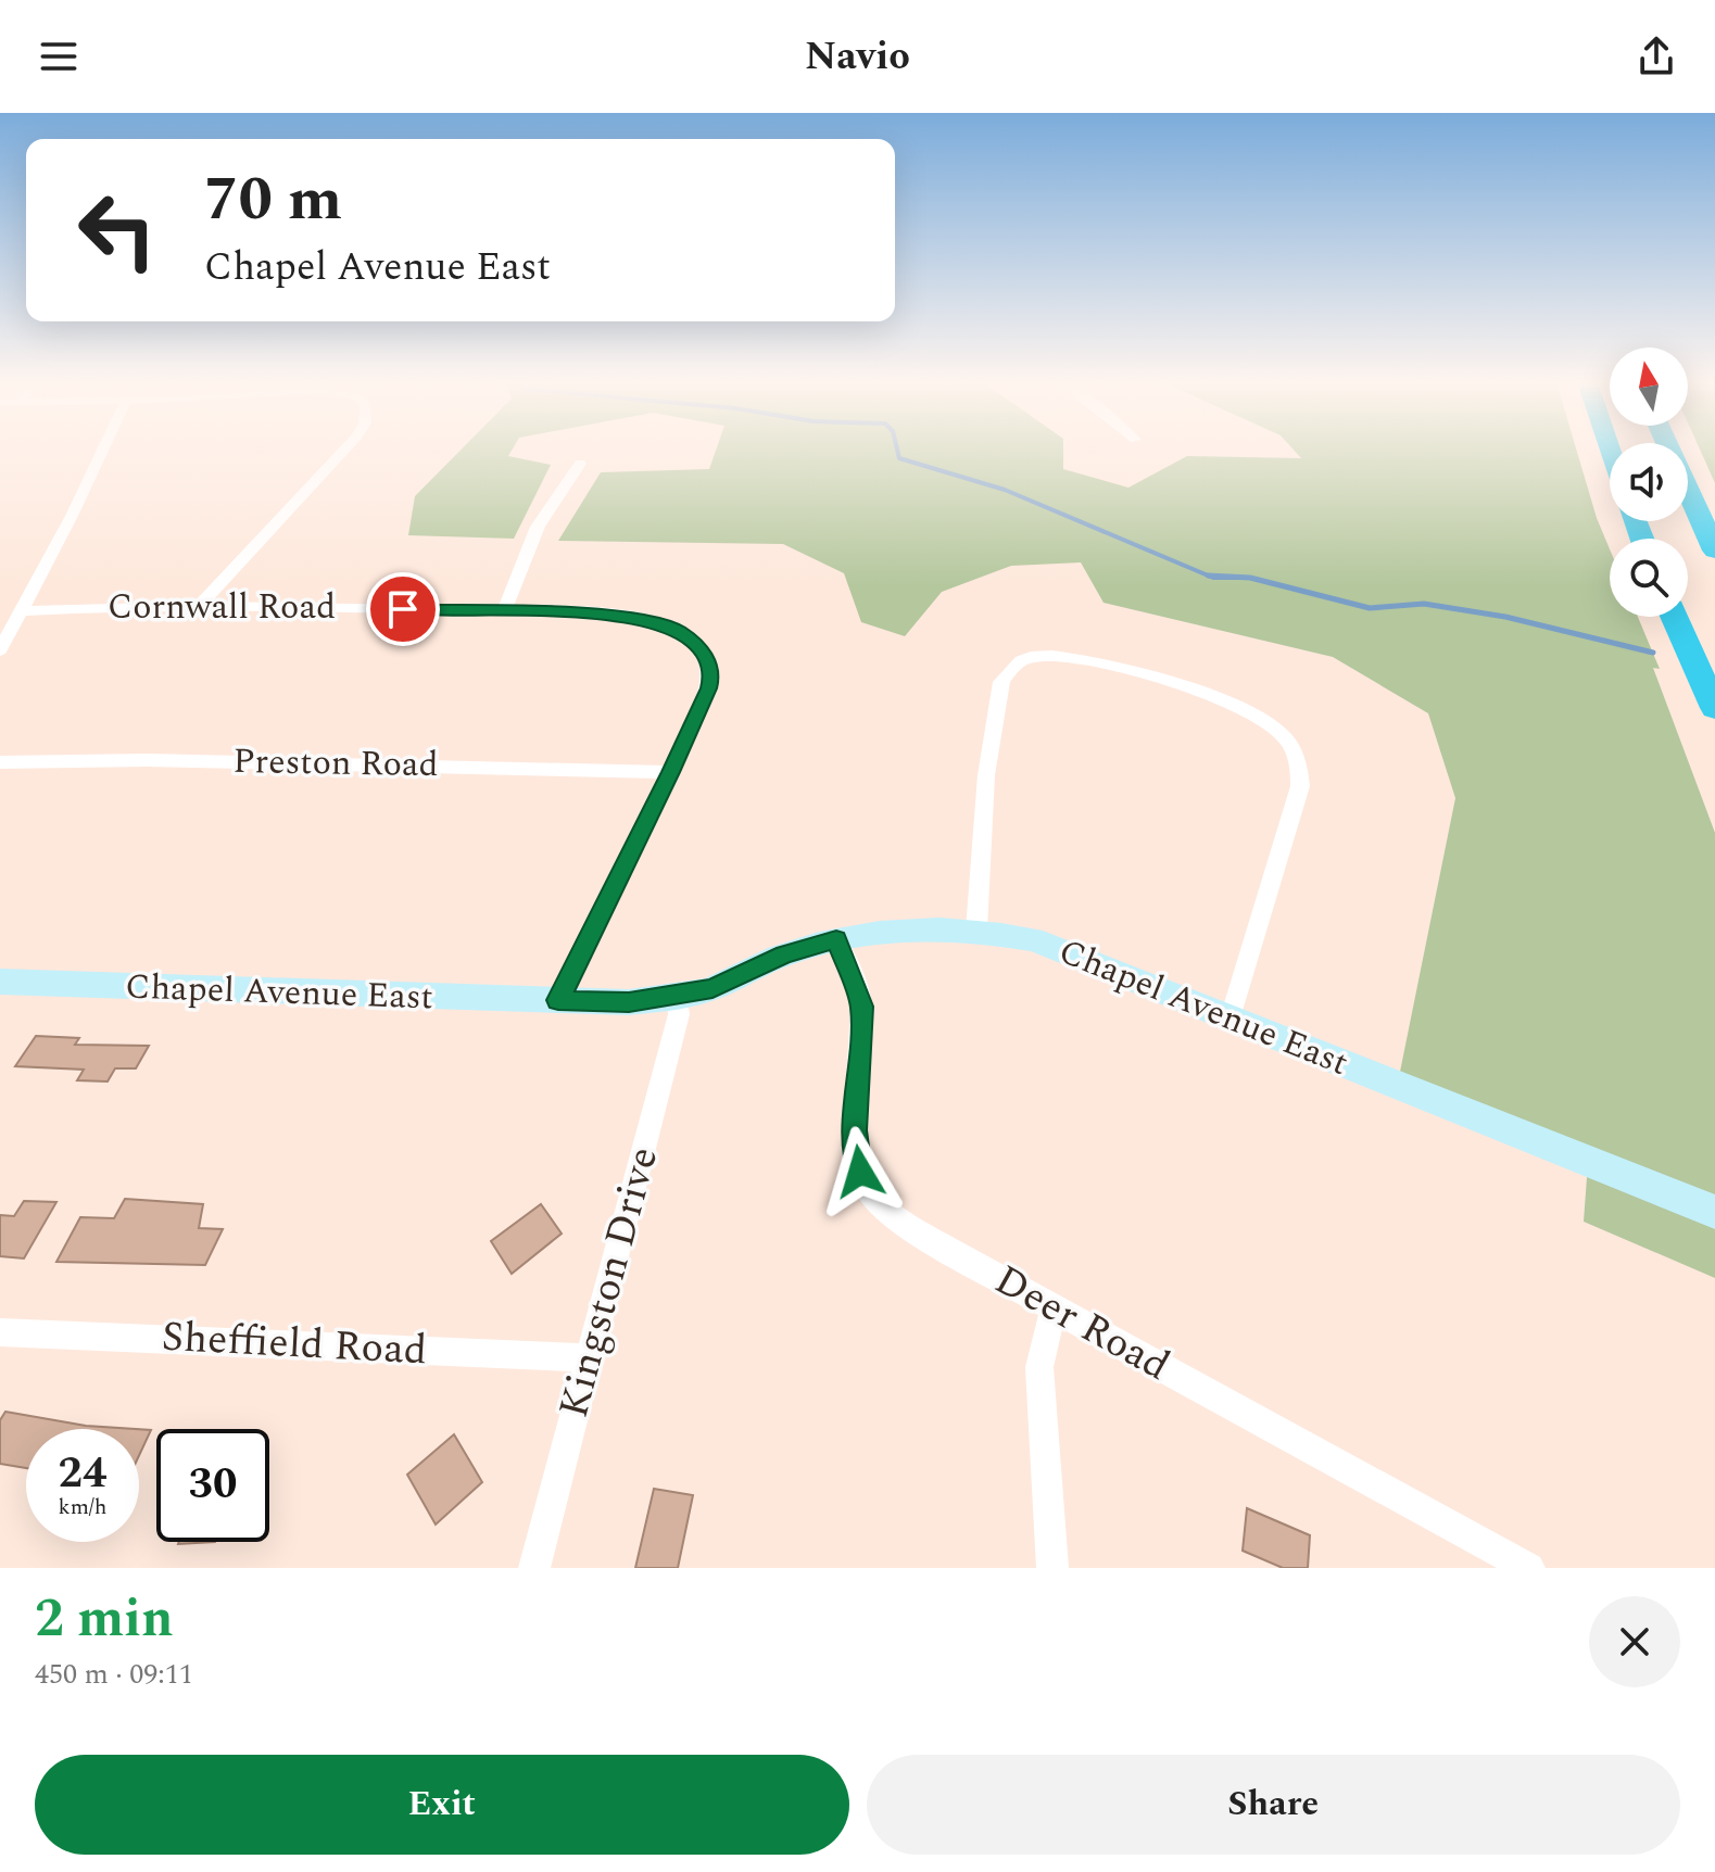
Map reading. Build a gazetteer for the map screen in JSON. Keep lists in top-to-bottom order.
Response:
{
  "streets": {
    "street": [
      "Cornwall Road",
      "Preston Road",
      "Chapel Avenue East",
      "Kingston Drive",
      "Deer Road",
      "Sheffield Road"
    ]
  },
  "crossings": [
    ["Cornwall Road", "Preston Road"],
    ["Cornwall Road", "Chapel Avenue East"],
    ["Chapel Avenue East", "Kingston Drive"],
    ["Chapel Avenue East", "Deer Road"],
    ["Kingston Drive", "Sheffield Road"]
  ],
  "north": "top",
  "page": {
    "header": "Navio",
    "turn": ["70 m", "Chapel Avenue East"],
    "speed": "24 km/h",
    "limit": "30",
    "heading": ["2 min", "450 m · 09:11"],
    "buttons": ["Exit", "Share"]
  }
}
